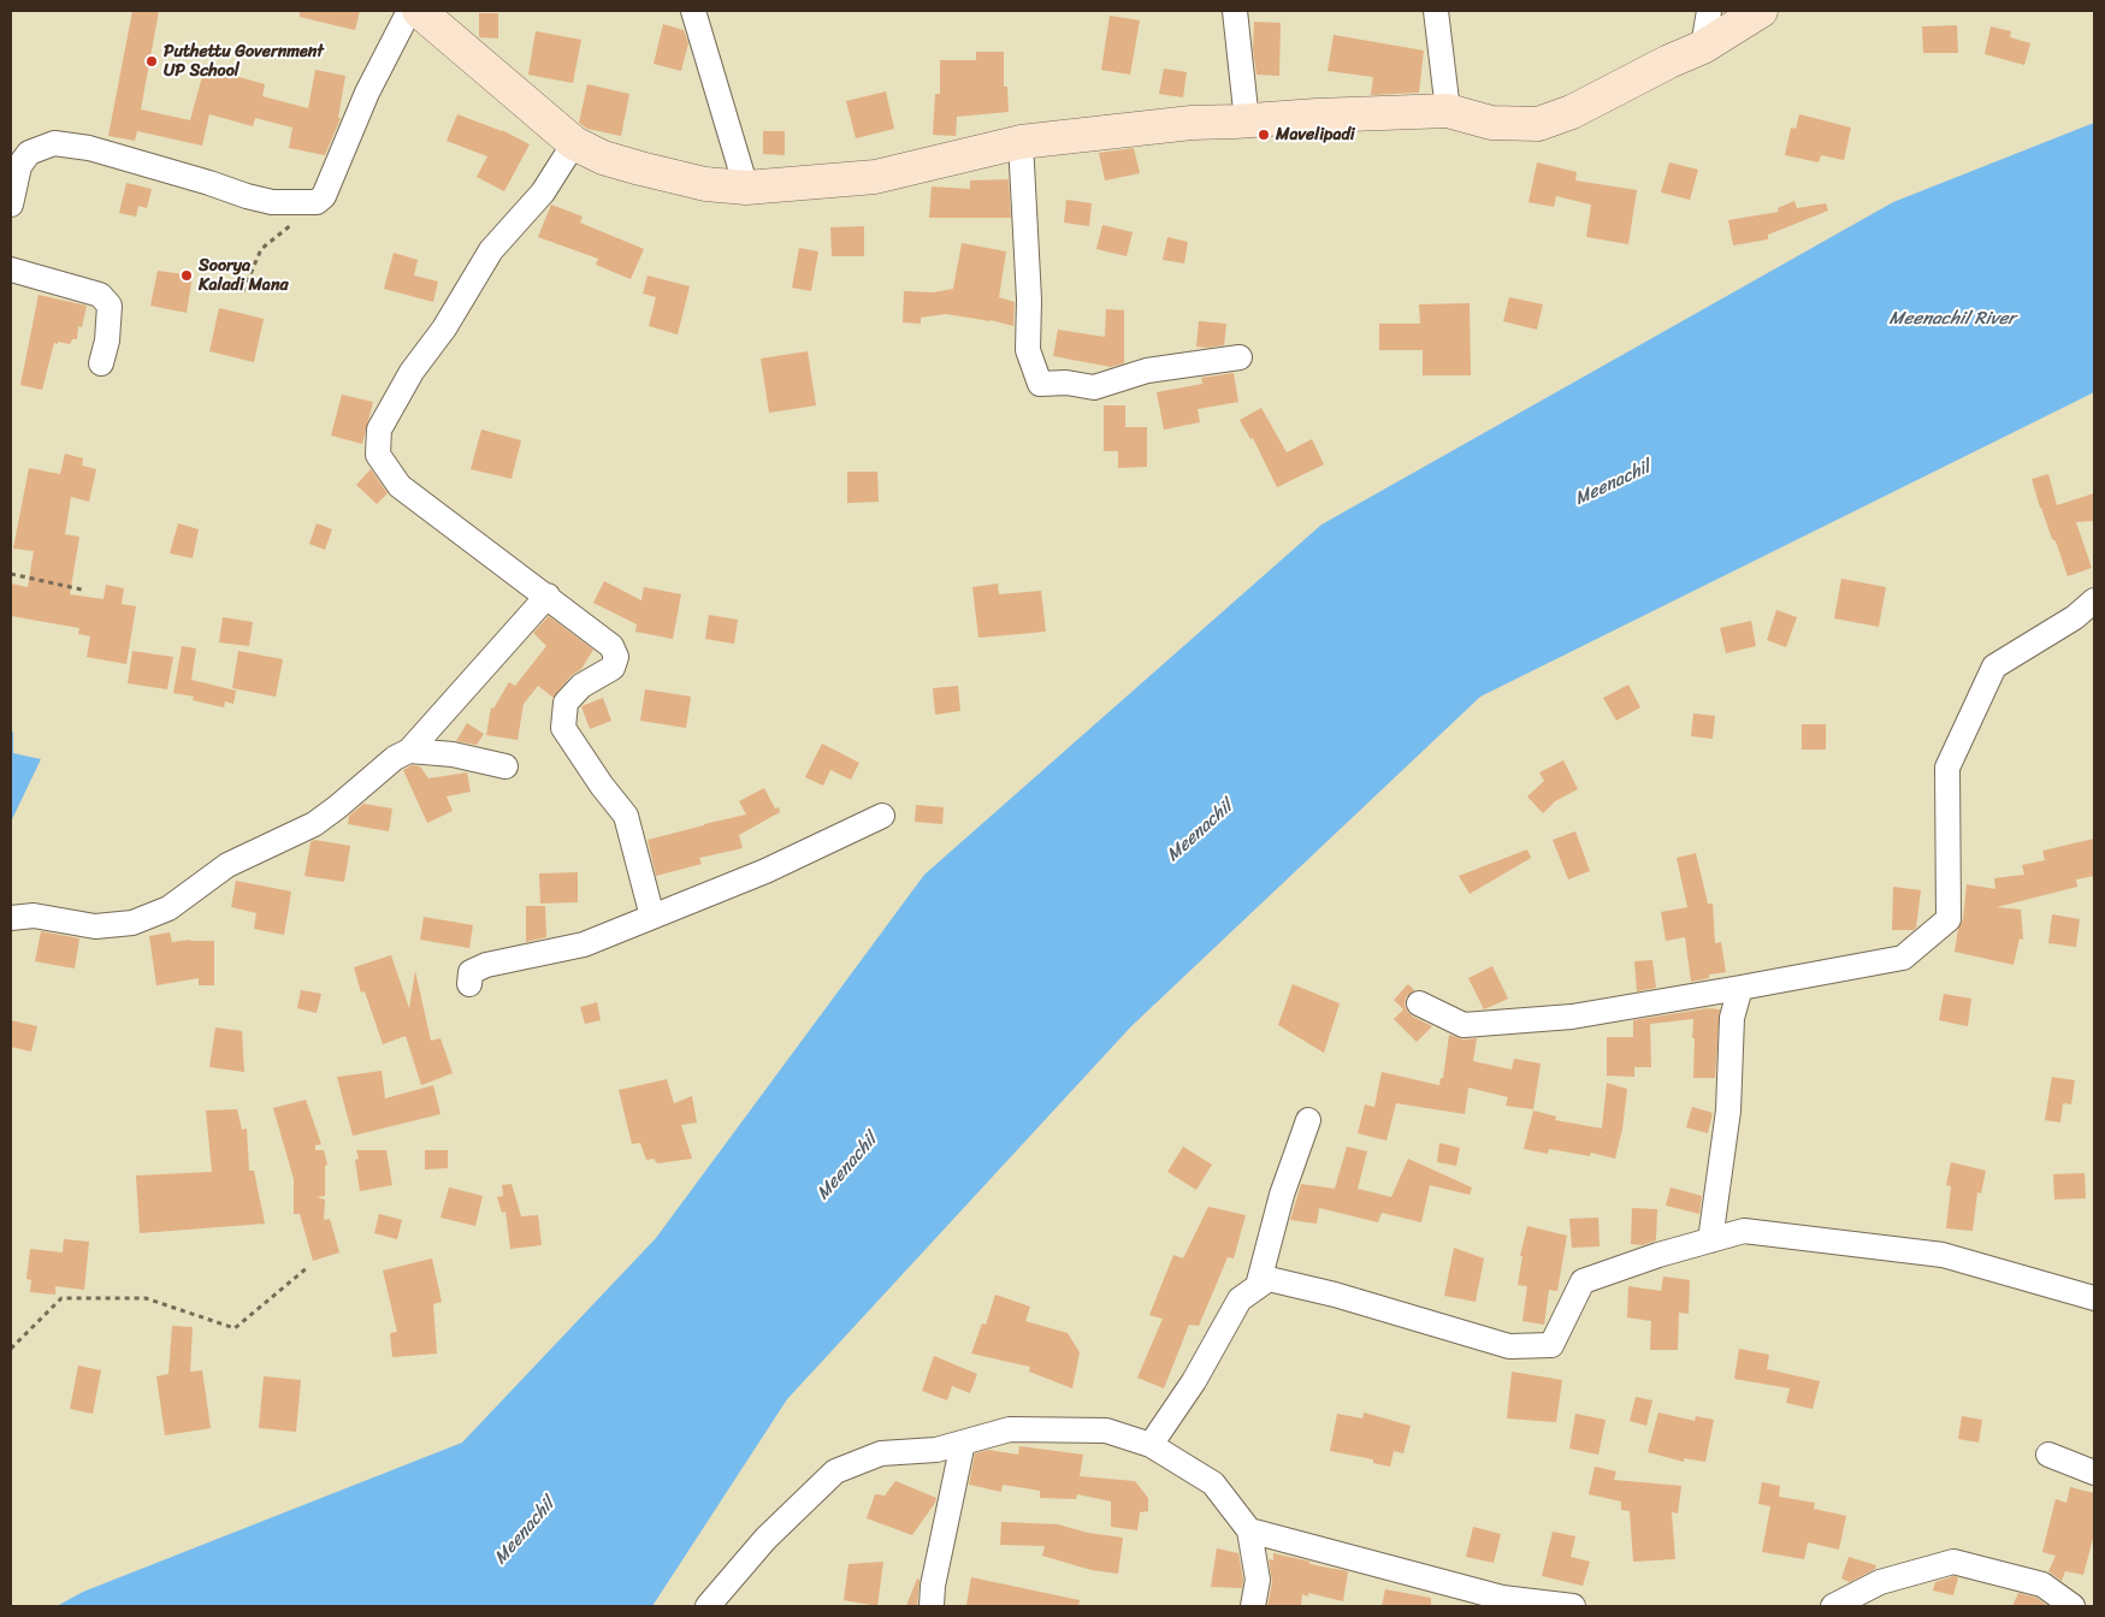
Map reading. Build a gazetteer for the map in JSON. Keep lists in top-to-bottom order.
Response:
{
  "water": ["Meenachil River", "Meenachil"],
  "places": ["Puthettu Government UP School", "Mavelipadi", "Soorya Kaladi Mana"]
}
